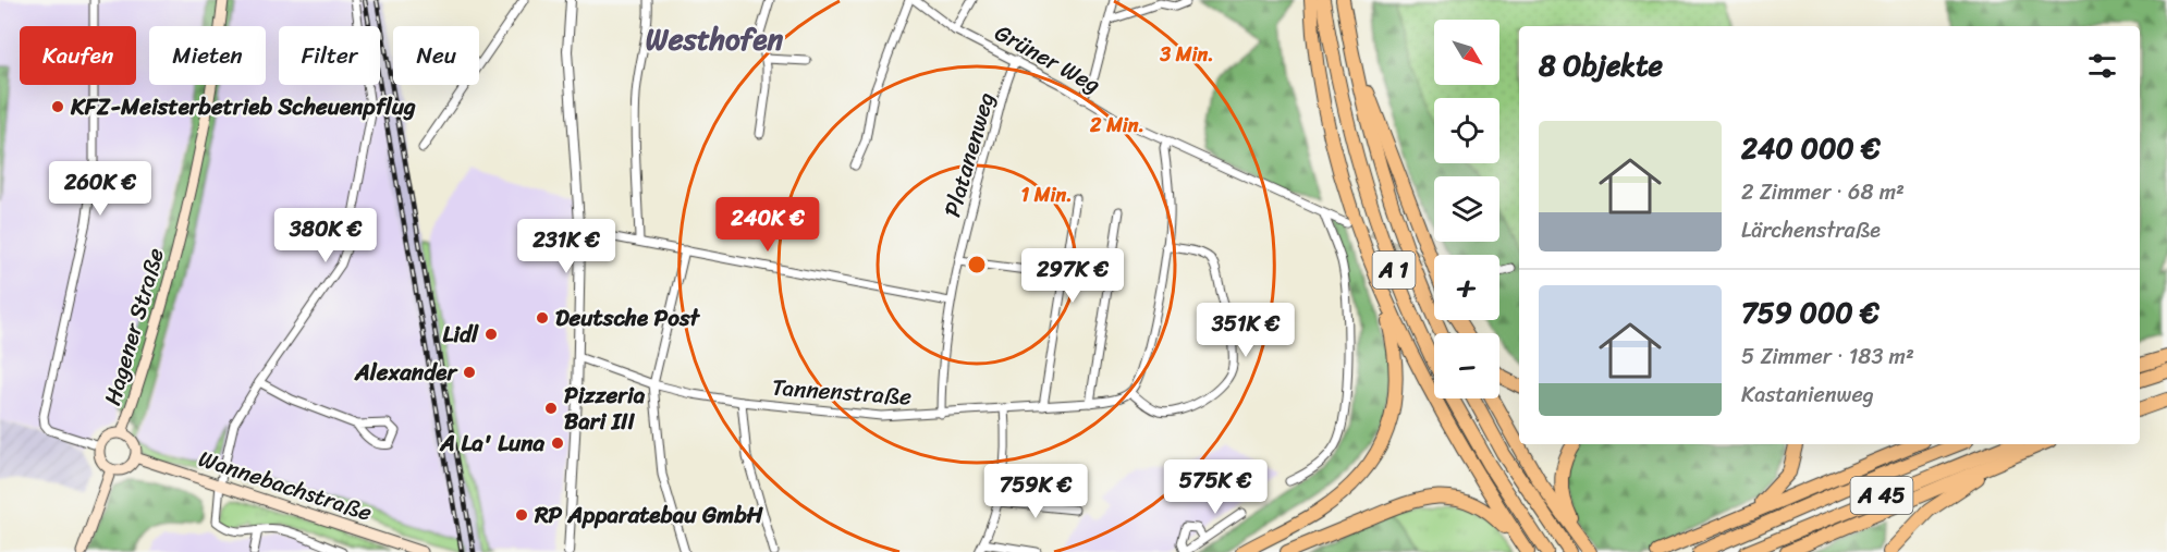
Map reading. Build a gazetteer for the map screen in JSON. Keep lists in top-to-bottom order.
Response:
{
  "streets": {
    "highway": ["A 1", "A 45"],
    "main road": ["Hagener Straße", "Wannebachstraße"],
    "street": ["Grüner Weg", "Platanenweg", "Tannenstraße"]
  },
  "crossings": [
    ["Grüner Weg", "Platanenweg"],
    ["Platanenweg", "Tannenstraße"],
    ["Hagener Straße", "Wannebachstraße"]
  ],
  "districts": ["Westhofen"],
  "places": [
    "KFZ-Meisterbetrieb Scheuenpflug",
    "Deutsche Post",
    "Lidl",
    "Alexander",
    "Pizzeria Bari III",
    "A La' Luna",
    "RP Apparatebau GmbH"
  ],
  "north": "bottom right",
  "page": {
    "map_buttons": ["+", "−"],
    "chip": [
      "Kaufen",
      "Mieten",
      "Filter",
      "Neu"
    ],
    "heading": "8 Objekte",
    "list": [
      {
        "name": "240 000 €",
        "note": "2 Zimmer · 68 m² · Lärchenstraße"
      },
      {
        "name": "759 000 €",
        "note": "5 Zimmer · 183 m² · Kastanienweg"
      }
    ],
    "price": [
      "260K €",
      "240K €",
      "380K €",
      "231K €",
      "297K €",
      "351K €",
      "575K €",
      "759K €"
    ]
  },
  "rings": ["3 Min.", "2 Min.", "1 Min."]
}
